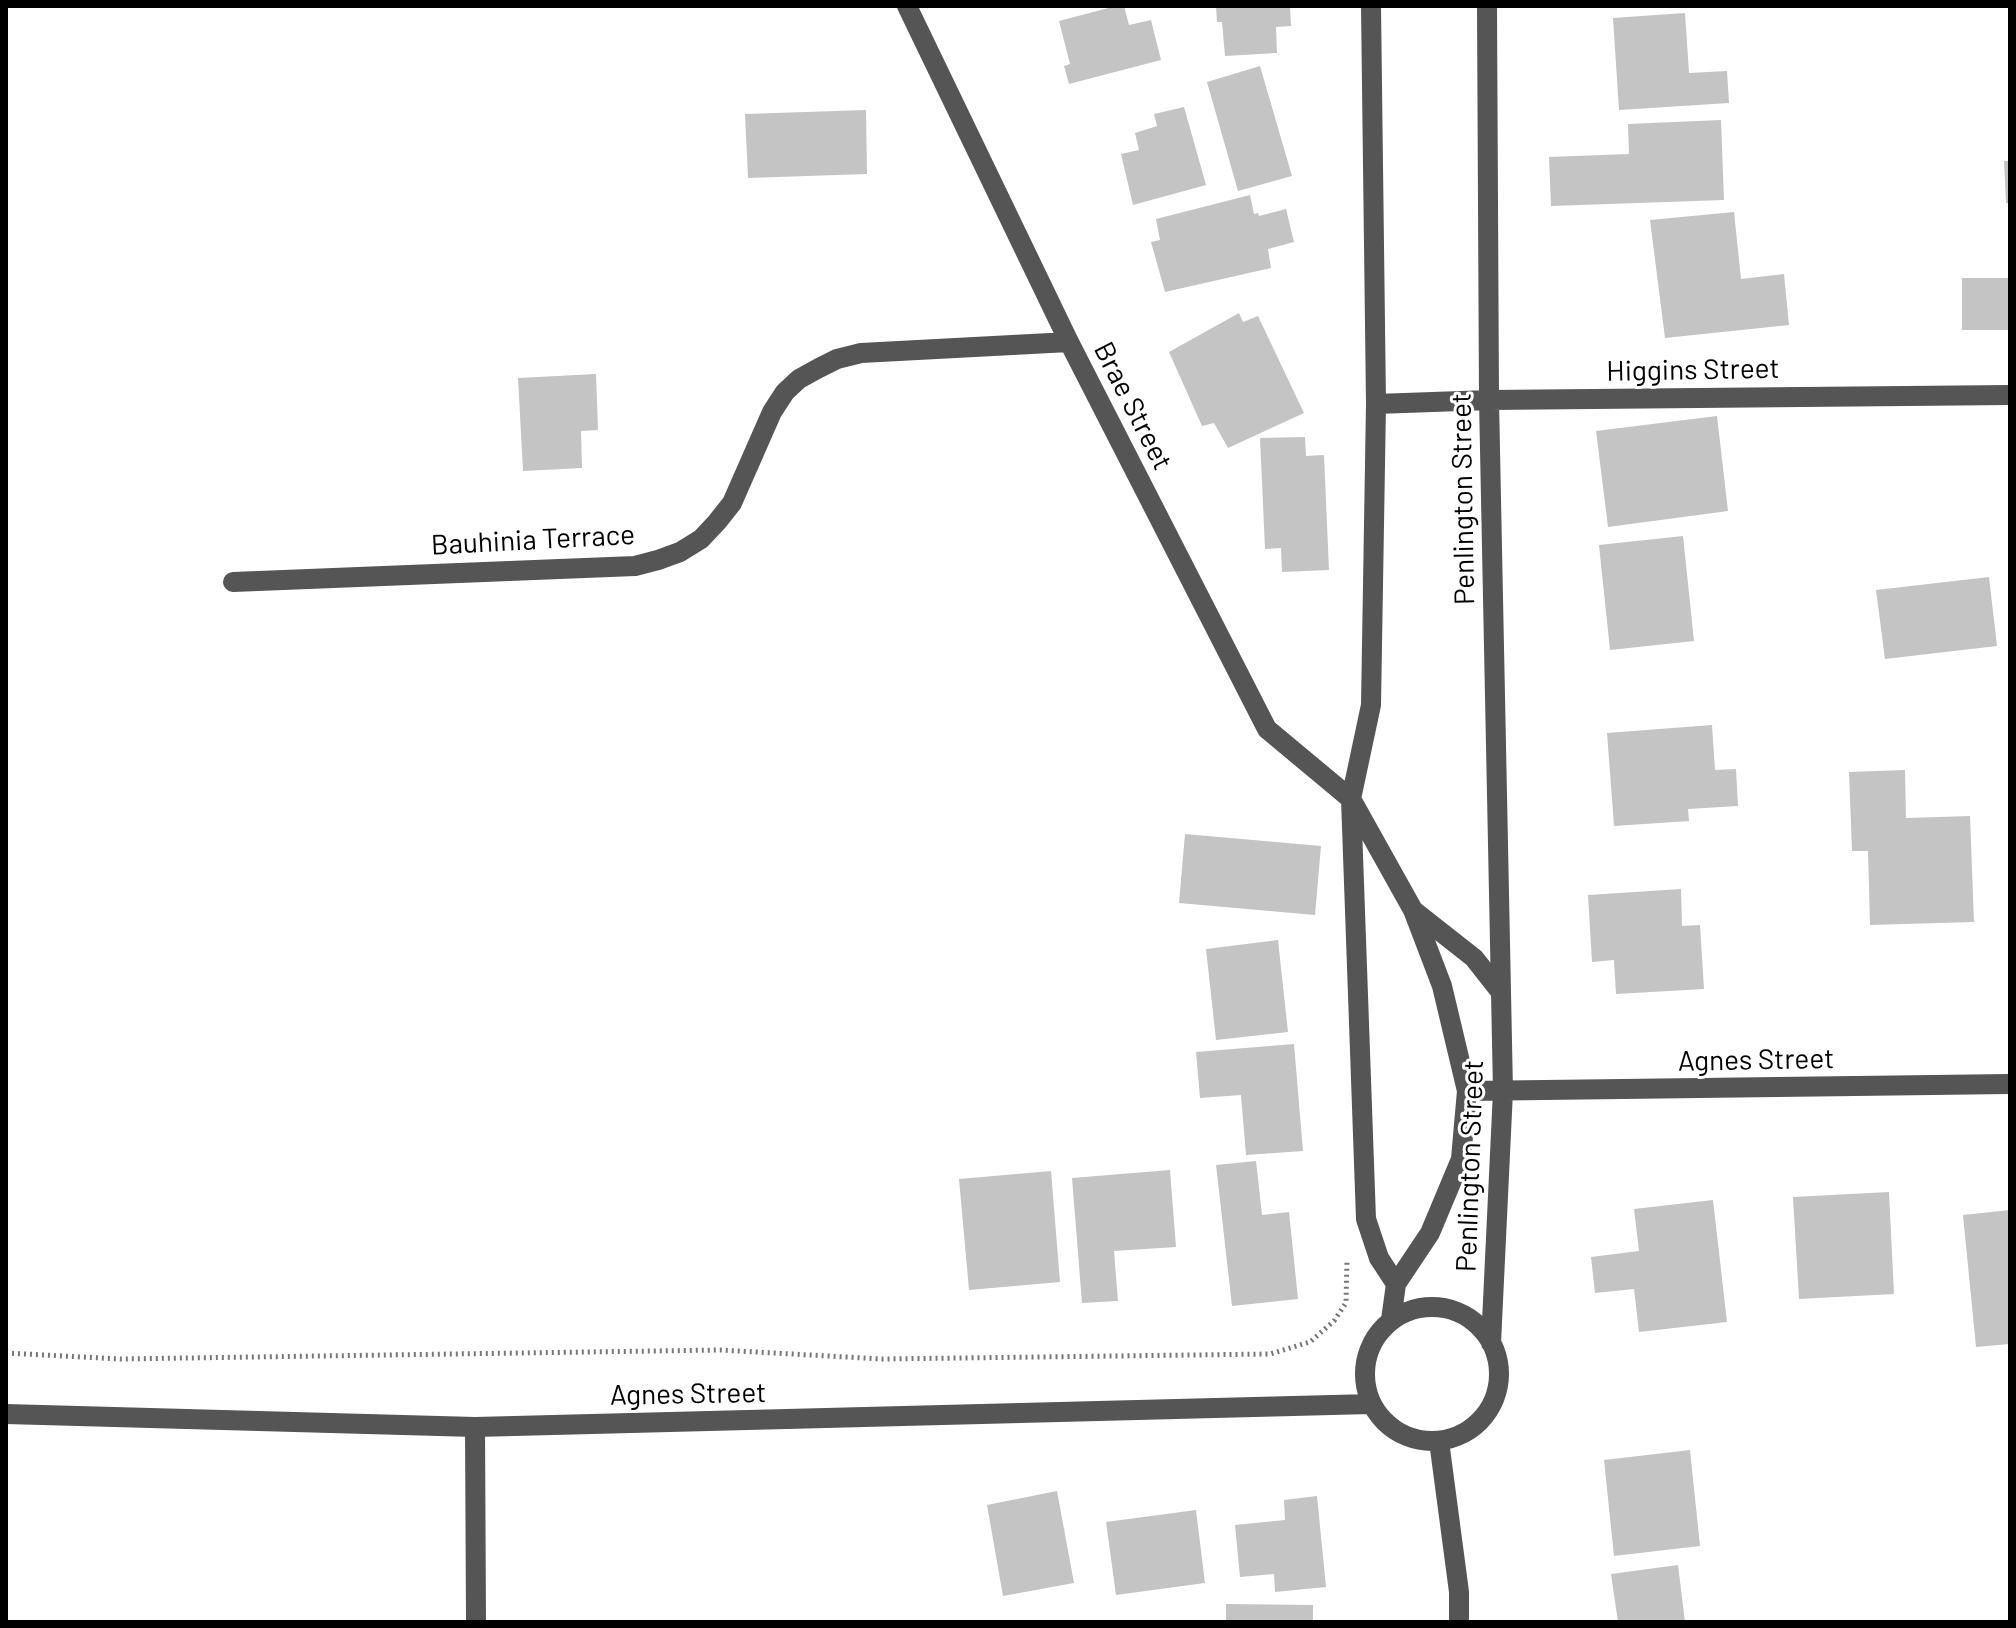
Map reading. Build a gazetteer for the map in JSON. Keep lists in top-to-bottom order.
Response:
{
  "streets": {
    "street": [
      "Higgins Street",
      "Brae Street",
      "Penlington Street",
      "Bauhinia Terrace",
      "Agnes Street"
    ]
  },
  "crossings": [
    ["Higgins Street", "Penlington Street"],
    ["Brae Street", "Penlington Street"],
    ["Brae Street", "Bauhinia Terrace"],
    ["Penlington Street", "Agnes Street"]
  ]
}
